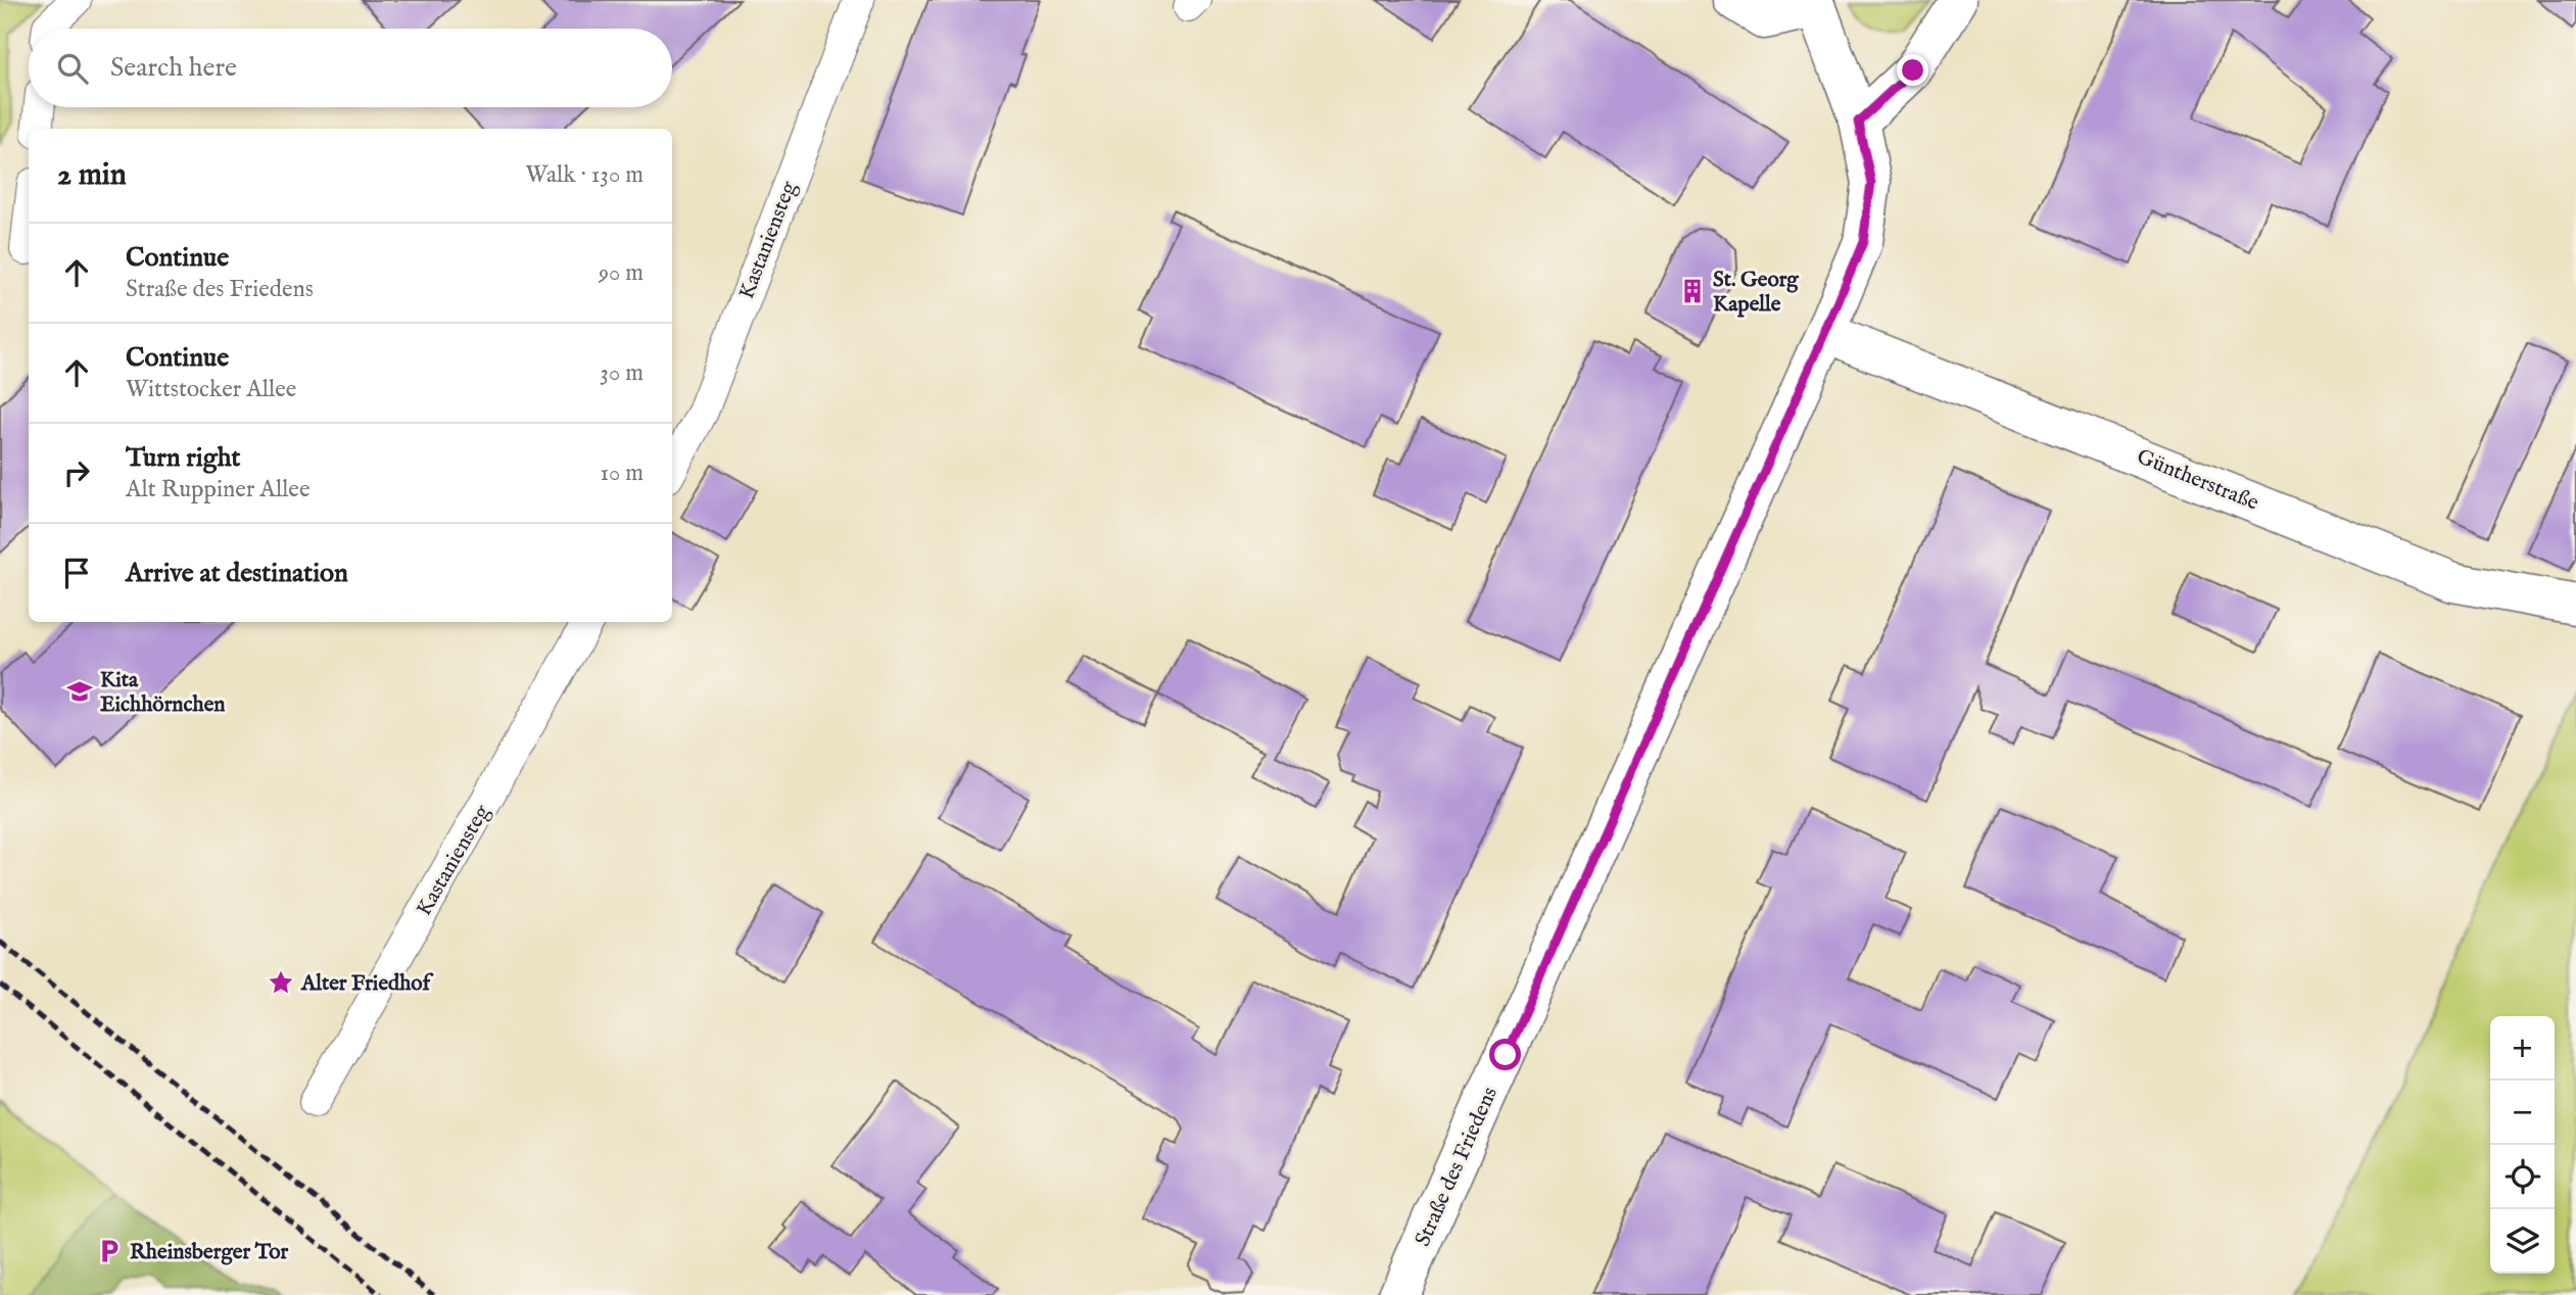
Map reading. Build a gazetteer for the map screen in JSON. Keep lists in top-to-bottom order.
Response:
{
  "streets": {
    "main road": ["Güntherstraße", "Straße des Friedens"],
    "lane": ["Kastaniensteg"]
  },
  "crossings": [
    ["Güntherstraße", "Straße des Friedens"]
  ],
  "places": {
    "building": ["St. Georg Kapelle"],
    "school or university": ["Kita Eichhörnchen"],
    "place": ["Alter Friedhof"],
    "parking": ["Rheinsberger Tor"]
  },
  "page": {
    "search": "Search here",
    "heading": ["2 min", "Walk · 130 m"],
    "list": [
      ["Continue", "Straße des Friedens", "90 m"],
      ["Continue", "Wittstocker Allee", "30 m"],
      ["Turn right", "Alt Ruppiner Allee", "10 m"],
      "Arrive at destination"
    ],
    "map_buttons": ["+", "−"]
  }
}
